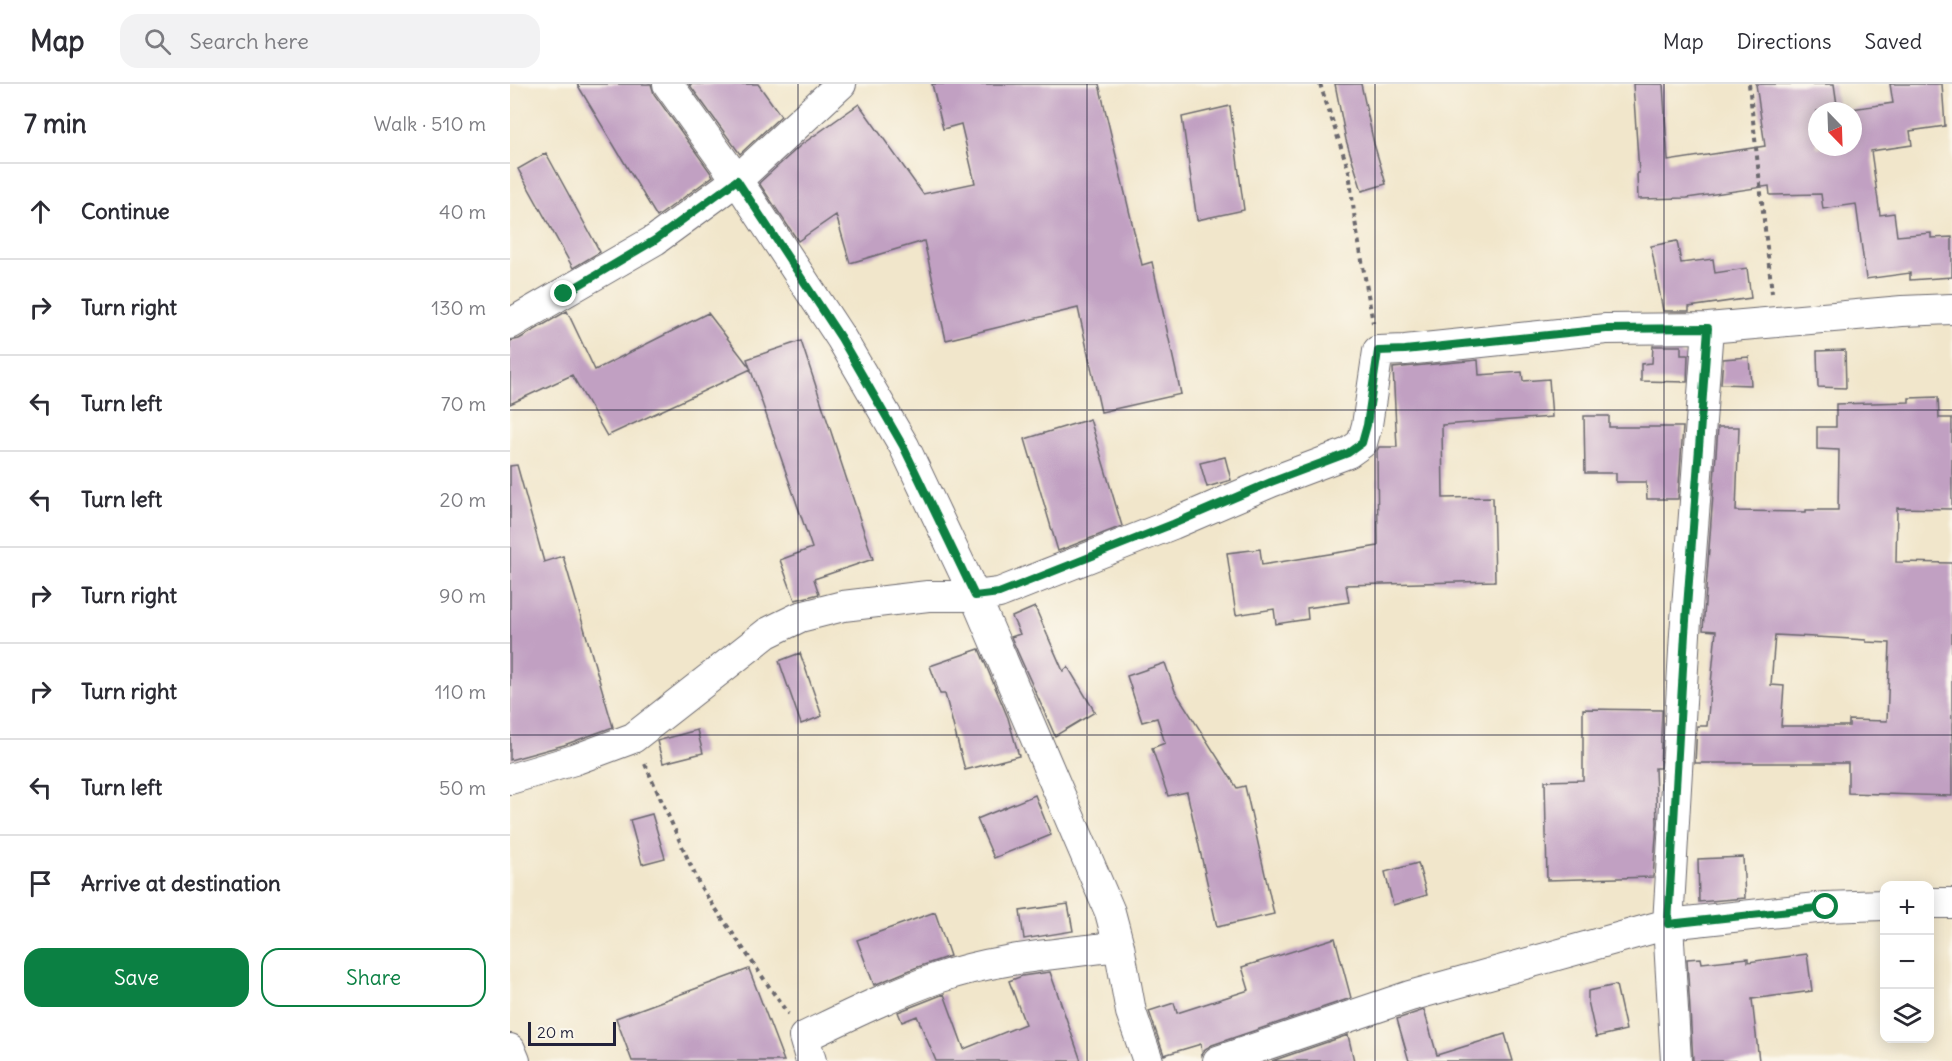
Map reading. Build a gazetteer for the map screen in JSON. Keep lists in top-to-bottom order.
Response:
{
  "scale_bar": "20 m",
  "north": "bottom right",
  "page": {
    "header": "Map",
    "search": "Search here",
    "nav": ["Map", "Directions", "Saved"],
    "heading": ["7 min", "Walk · 510 m"],
    "list": [
      ["Continue", "40 m"],
      ["Turn right", "130 m"],
      ["Turn left", "70 m"],
      ["Turn left", "20 m"],
      ["Turn right", "90 m"],
      ["Turn right", "110 m"],
      ["Turn left", "50 m"],
      "Arrive at destination"
    ],
    "map_buttons": ["+", "−"],
    "buttons": ["Save", "Share"],
    "scale": "20 m"
  }
}
